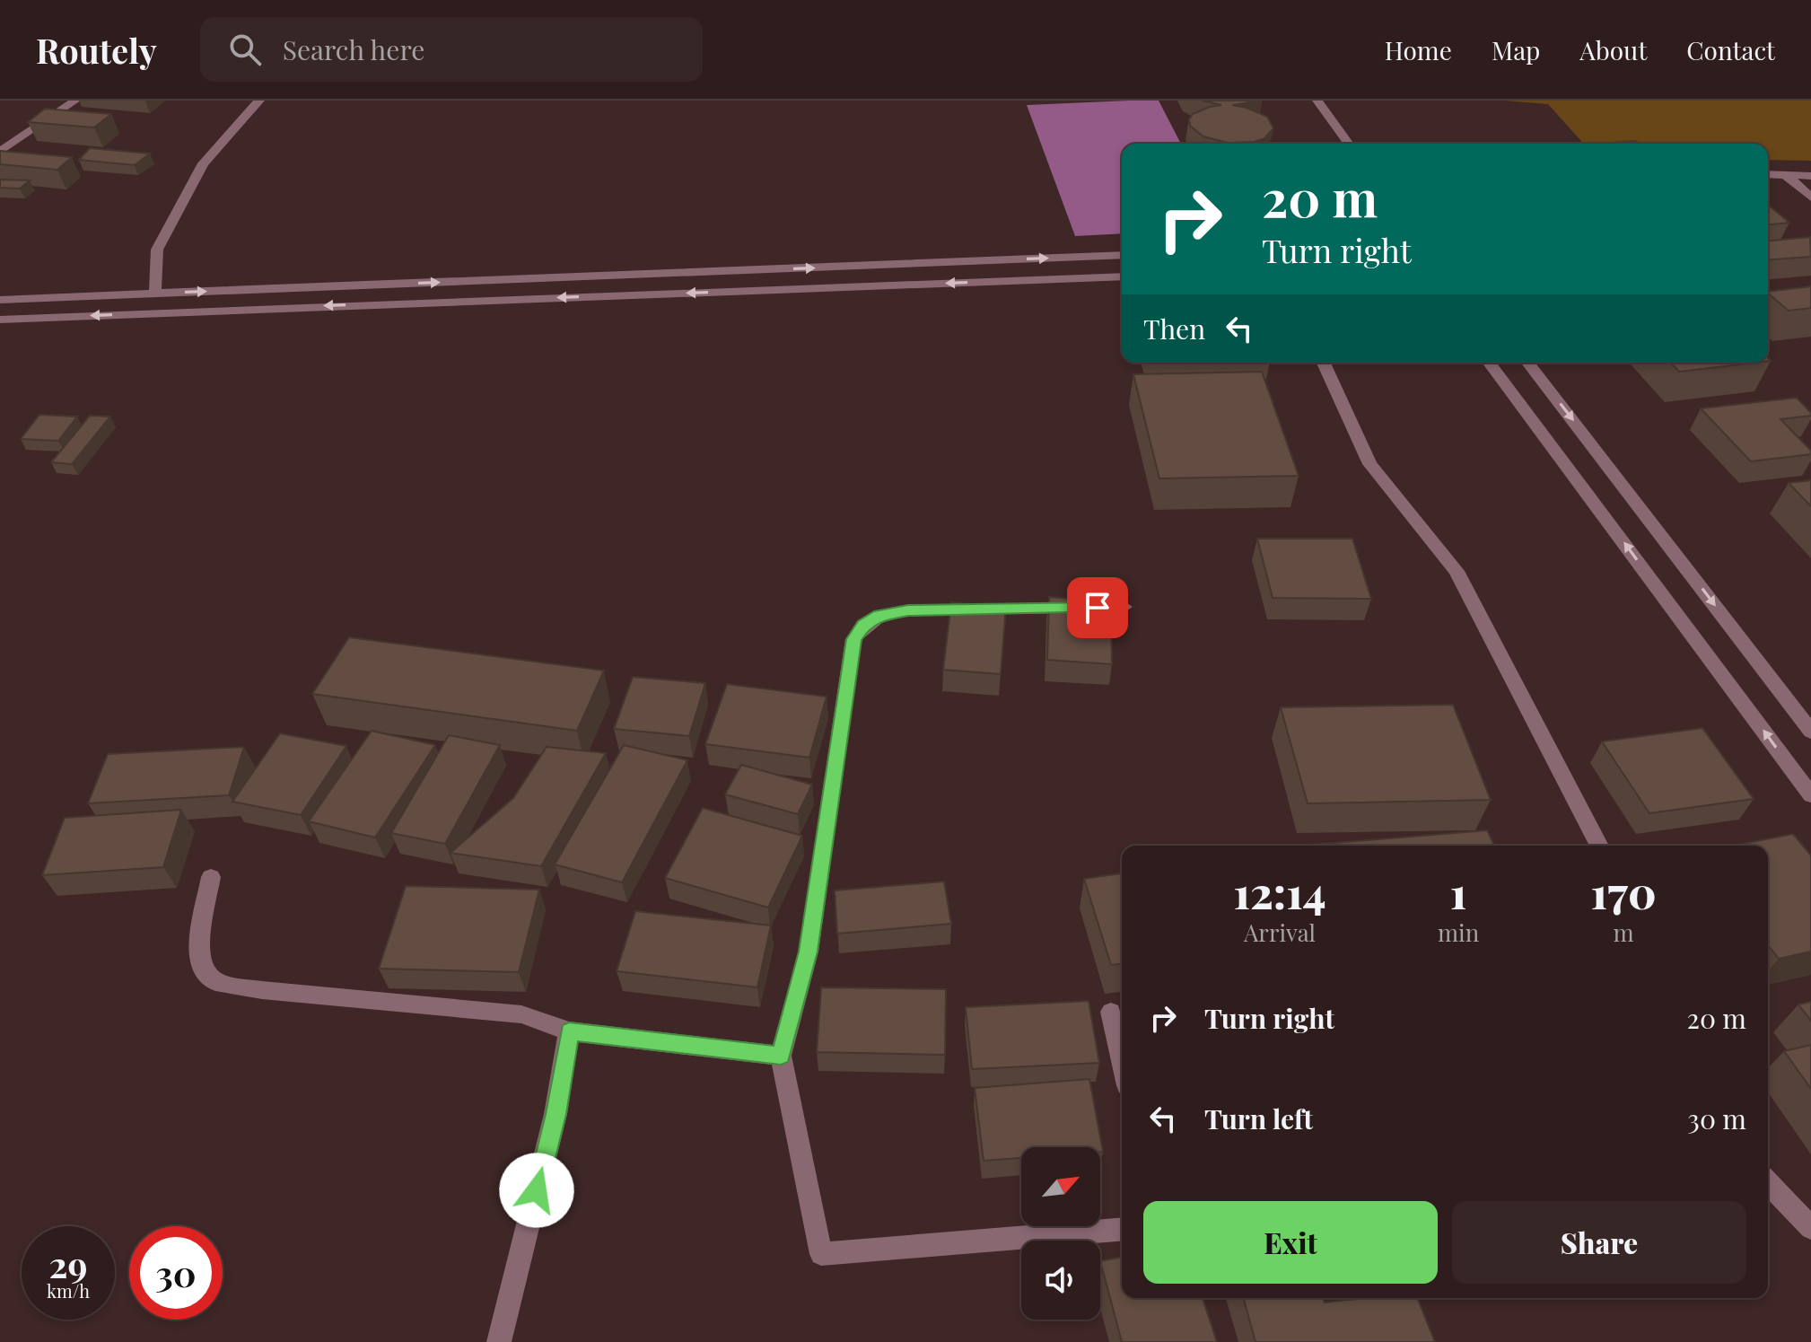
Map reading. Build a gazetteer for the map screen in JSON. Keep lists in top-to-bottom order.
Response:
{
  "north": "top right",
  "page": {
    "header": "Routely",
    "search": "Search here",
    "nav": [
      "Home",
      "Map",
      "About",
      "Contact"
    ],
    "turn": ["20 m", "Turn right"],
    "then": "Then",
    "eta": [
      "12:14",
      "Arrival",
      "1",
      "min",
      "170",
      "m"
    ],
    "list": [
      {
        "name": "Turn right",
        "value": "20 m"
      },
      {
        "name": "Turn left",
        "value": "30 m"
      }
    ],
    "buttons": ["Exit", "Share"],
    "speed": "29 km/h",
    "limit": "30"
  }
}
